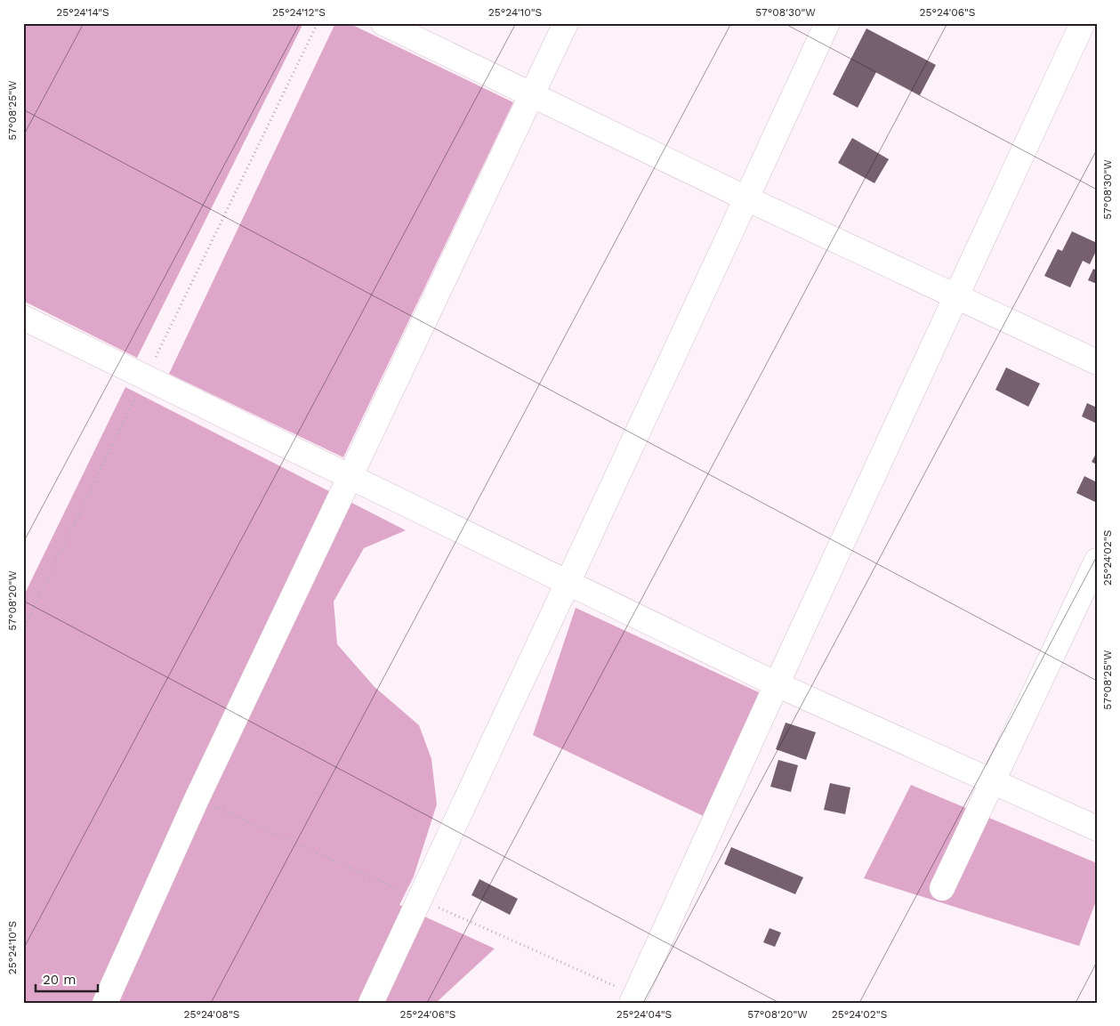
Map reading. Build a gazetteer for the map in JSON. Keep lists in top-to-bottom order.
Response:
{
  "scale_bar": "20 m",
  "coordinates": [
    "25°24'14\"S",
    "25°24'12\"S",
    "25°24'10\"S",
    "57°08'30\"W",
    "25°24'06\"S",
    "57°08'25\"W",
    "25°24'02\"S",
    "57°08'20\"W",
    "25°24'08\"S",
    "25°24'04\"S"
  ]
}
